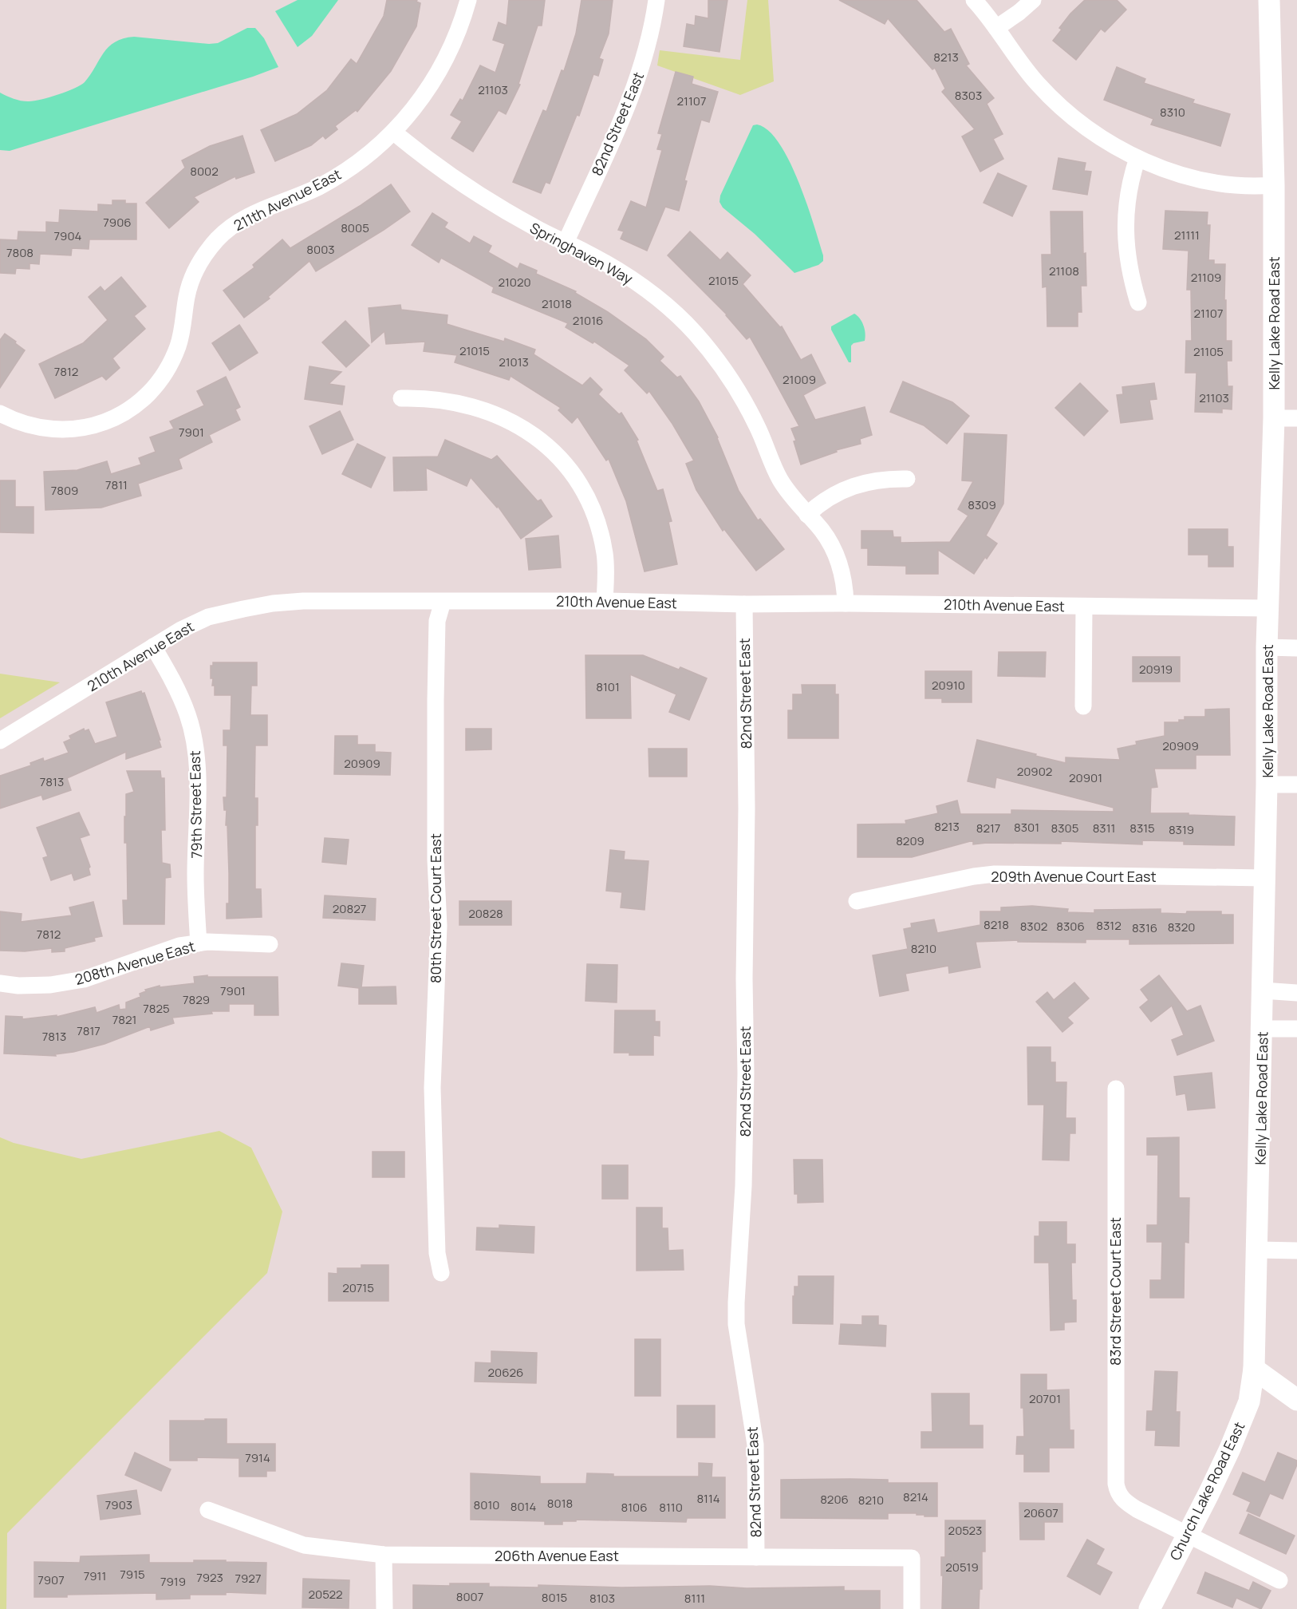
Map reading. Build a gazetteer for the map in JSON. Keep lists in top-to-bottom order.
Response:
{
  "streets": {
    "street": [
      "82nd Street East",
      "211th Avenue East",
      "Springhaven Way",
      "Kelly Lake Road East",
      "210th Avenue East",
      "79th Street East",
      "209th Avenue Court East",
      "80th Street Court East",
      "208th Avenue East",
      "83rd Street Court East",
      "Church Lake Road East",
      "206th Avenue East"
    ]
  },
  "crossings": [
    ["82nd Street East", "Springhaven Way"],
    ["82nd Street East", "210th Avenue East"],
    ["82nd Street East", "206th Avenue East"],
    ["211th Avenue East", "Springhaven Way"],
    ["Springhaven Way", "210th Avenue East"],
    ["Kelly Lake Road East", "210th Avenue East"],
    ["Kelly Lake Road East", "209th Avenue Court East"],
    ["Kelly Lake Road East", "Church Lake Road East"],
    ["210th Avenue East", "79th Street East"],
    ["210th Avenue East", "80th Street Court East"],
    ["79th Street East", "208th Avenue East"],
    ["83rd Street Court East", "Church Lake Road East"]
  ],
  "house_numbers": [
    "8213",
    "21103",
    "8303",
    "21107",
    "8310",
    "8002",
    "7906",
    "8005",
    "21111",
    "7904",
    "8003",
    "7808",
    "21108",
    "21109",
    "21015",
    "21020",
    "21018",
    "21107",
    "21016",
    "21015",
    "21105",
    "21013",
    "7812",
    "21009",
    "21103",
    "7901",
    "7811",
    "7809",
    "8309",
    "20919",
    "20910",
    "8101",
    "20909",
    "20909",
    "20902",
    "20901",
    "7813",
    "8213",
    "8301",
    "8217",
    "8305",
    "8311",
    "8315",
    "8319",
    "8209",
    "20827",
    "20828",
    "8218",
    "8312",
    "8302",
    "8306",
    "8320",
    "8316",
    "7812",
    "8210",
    "7901",
    "7829",
    "7825",
    "7821",
    "7817",
    "7813",
    "20715",
    "20626",
    "20701",
    "7914",
    "8214",
    "8114",
    "8206",
    "8210",
    "8018",
    "7903",
    "8010",
    "8014",
    "8106",
    "8110",
    "20607",
    "20523",
    "20519",
    "7915",
    "7911",
    "7923",
    "7927",
    "7907",
    "7919",
    "20522",
    "8007",
    "8015",
    "8103",
    "8111"
  ]
}
